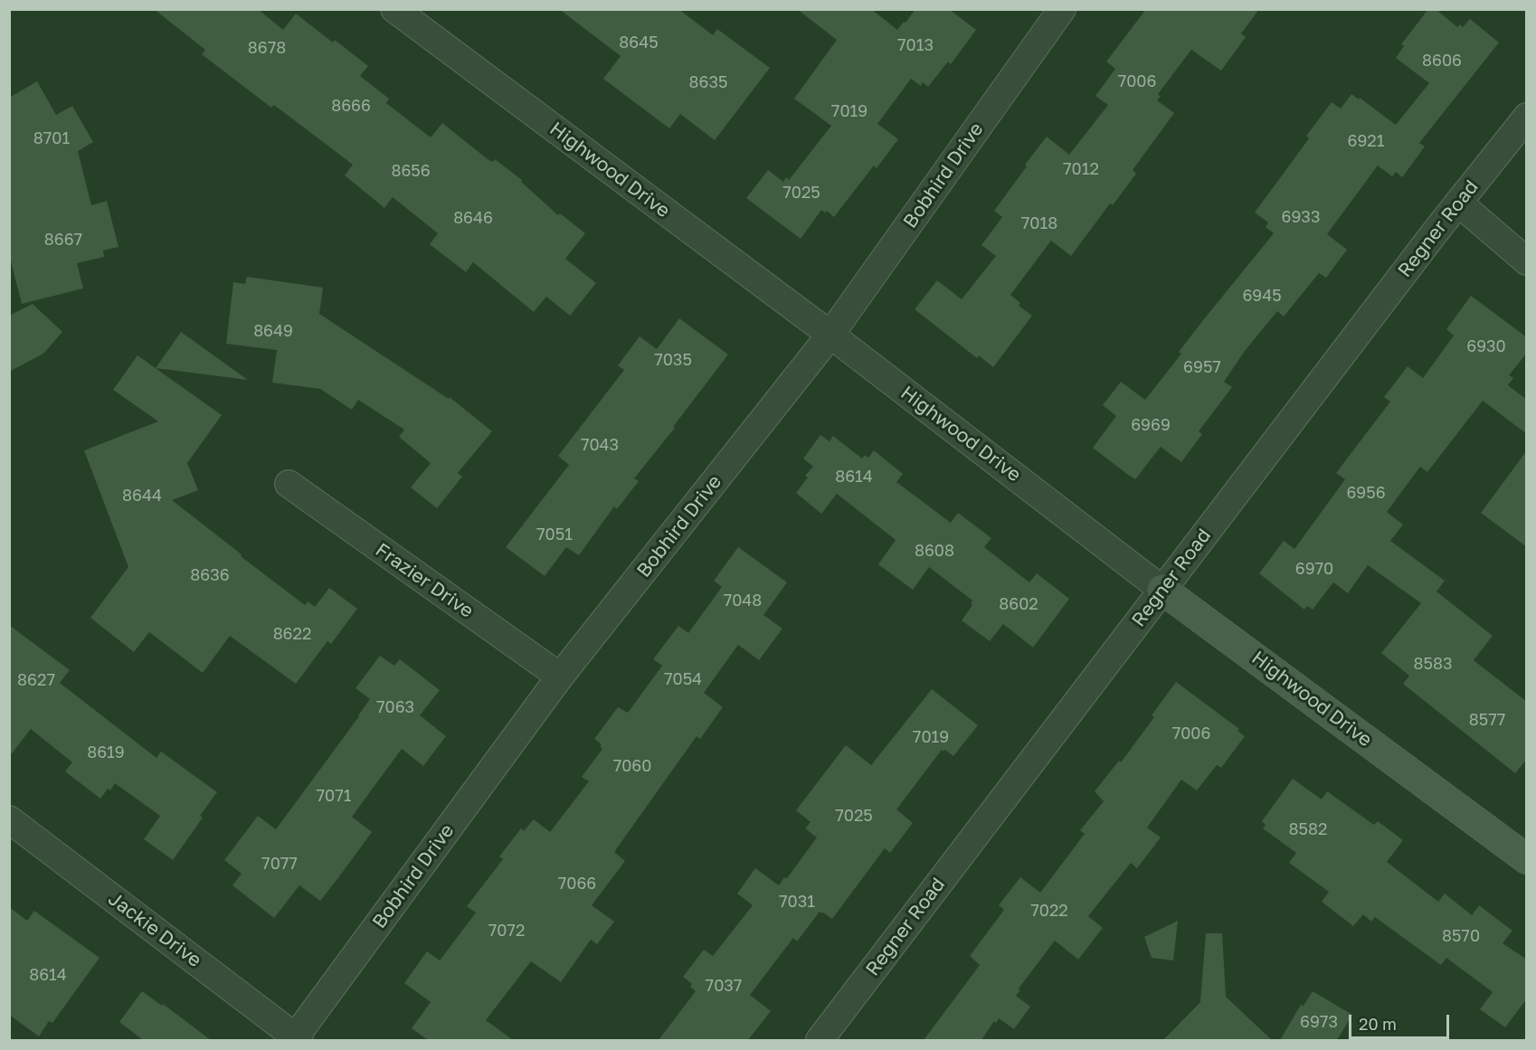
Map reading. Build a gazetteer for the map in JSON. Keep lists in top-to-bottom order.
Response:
{
  "streets": {
    "street": [
      "Highwood Drive",
      "Bobhird Drive",
      "Regner Road",
      "Frazier Drive",
      "Jackie Drive"
    ]
  },
  "crossings": [
    ["Highwood Drive", "Bobhird Drive"],
    ["Highwood Drive", "Regner Road"],
    ["Bobhird Drive", "Frazier Drive"],
    ["Bobhird Drive", "Jackie Drive"]
  ],
  "house_numbers": [
    "8645",
    "7013",
    "8678",
    "8606",
    "7006",
    "8635",
    "8666",
    "7019",
    "8701",
    "6921",
    "7012",
    "8656",
    "7025",
    "6933",
    "8646",
    "7018",
    "8667",
    "6945",
    "8649",
    "6930",
    "7035",
    "6957",
    "6969",
    "7043",
    "8614",
    "6956",
    "8644",
    "7051",
    "8608",
    "6970",
    "8636",
    "7048",
    "8602",
    "8622",
    "8583",
    "7054",
    "8627",
    "7063",
    "8577",
    "7006",
    "7019",
    "8619",
    "7060",
    "7071",
    "7025",
    "8582",
    "7077",
    "7066",
    "7031",
    "7022",
    "7072",
    "8570",
    "8614",
    "7037",
    "6973"
  ],
  "scale_bar": "20 m"
}
